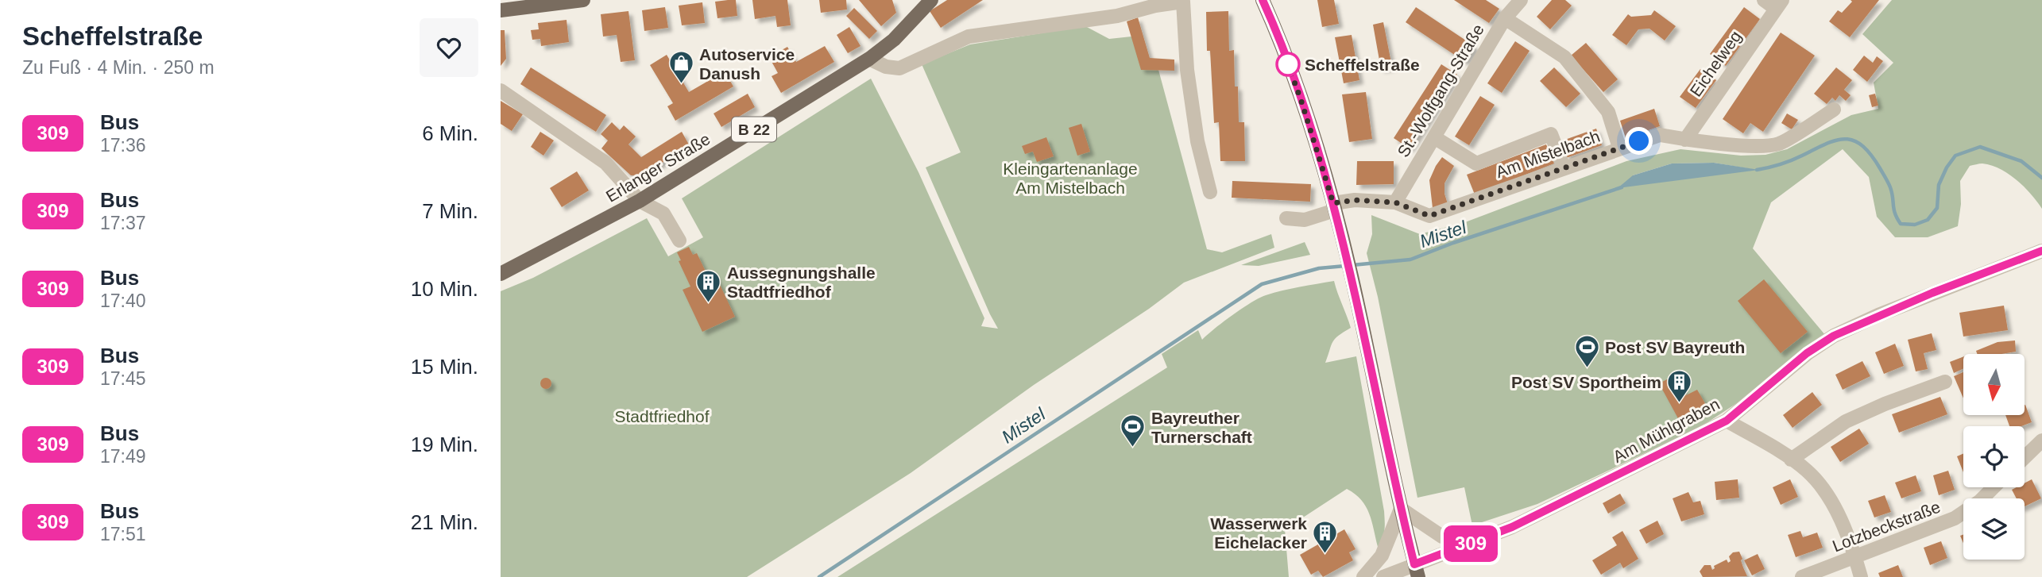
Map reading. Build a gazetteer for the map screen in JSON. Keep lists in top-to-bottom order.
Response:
{
  "streets": {
    "main road": ["B 22", "Erlanger Straße"],
    "street": [
      "Eichelweg",
      "St.-Wolfgang-Straße",
      "Am Mistelbach",
      "Am Mühlgraben",
      "Lotzbeckstraße"
    ]
  },
  "crossings": [
    ["Eichelweg", "Am Mistelbach"],
    ["St.-Wolfgang-Straße", "Am Mistelbach"]
  ],
  "water": ["Mistel"],
  "parks": ["Kleingartenanlage Am Mistelbach", "Stadtfriedhof"],
  "places": {
    "other": ["Scheffelstraße"],
    "shop": ["Autoservice Danush"],
    "building": ["Aussegnungshalle Stadtfriedhof", "Post SV Sportheim", "Wasserwerk Eichelacker"],
    "sports": ["Post SV Bayreuth", "Bayreuther Turnerschaft"]
  },
  "lines": ["bus line 309"],
  "north": "bottom",
  "page": {
    "heading": ["Scheffelstraße", "Zu Fuß · 4 Min. · 250 m"],
    "on_map": "309",
    "list": [
      {
        "mark": "309",
        "name": "Bus",
        "note": "17:36",
        "value": "6 Min."
      },
      {
        "mark": "309",
        "name": "Bus",
        "note": "17:37",
        "value": "7 Min."
      },
      {
        "mark": "309",
        "name": "Bus",
        "note": "17:40",
        "value": "10 Min."
      },
      {
        "mark": "309",
        "name": "Bus",
        "note": "17:45",
        "value": "15 Min."
      },
      {
        "mark": "309",
        "name": "Bus",
        "note": "17:49",
        "value": "19 Min."
      },
      {
        "mark": "309",
        "name": "Bus",
        "note": "17:51",
        "value": "21 Min."
      }
    ]
  }
}
